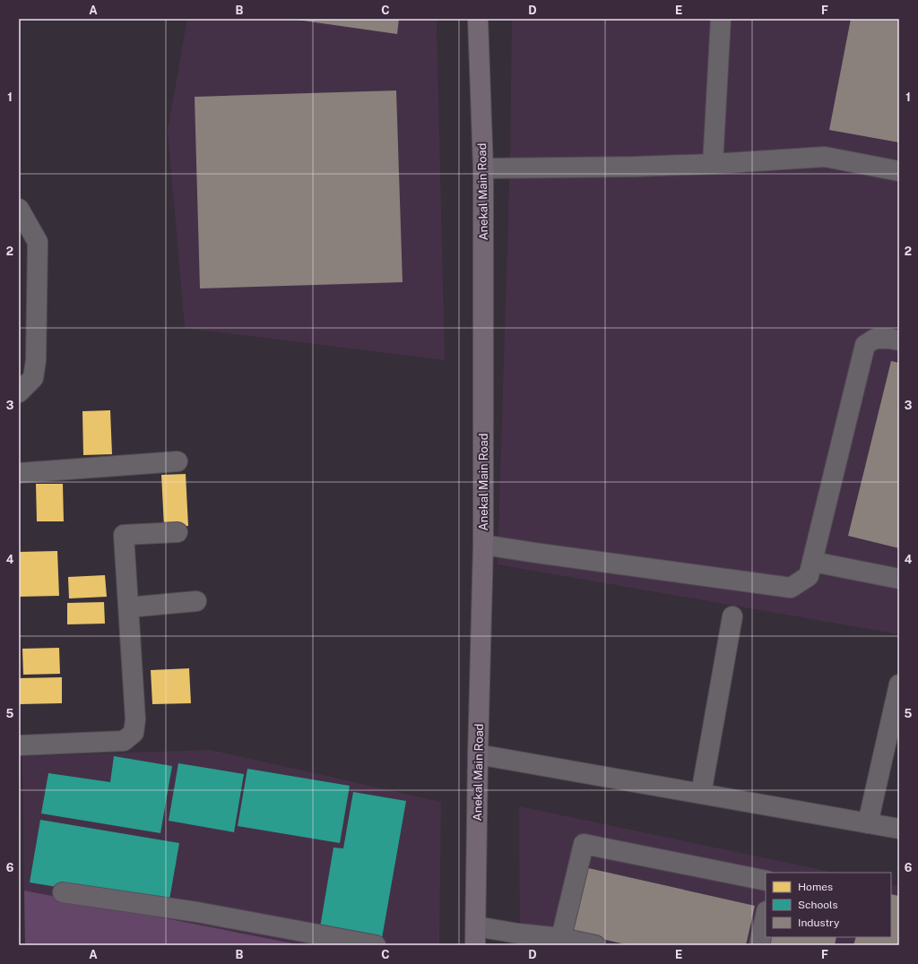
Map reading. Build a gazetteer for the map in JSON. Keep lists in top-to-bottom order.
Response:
{
  "streets": {
    "main road": ["Anekal Main Road"]
  },
  "legend": ["Homes", "Schools", "Industry"],
  "grid": {
    "columns": [
      "A",
      "B",
      "C",
      "D",
      "E",
      "F"
    ],
    "rows": [
      "1",
      "2",
      "3",
      "4",
      "5",
      "6"
    ]
  }
}
